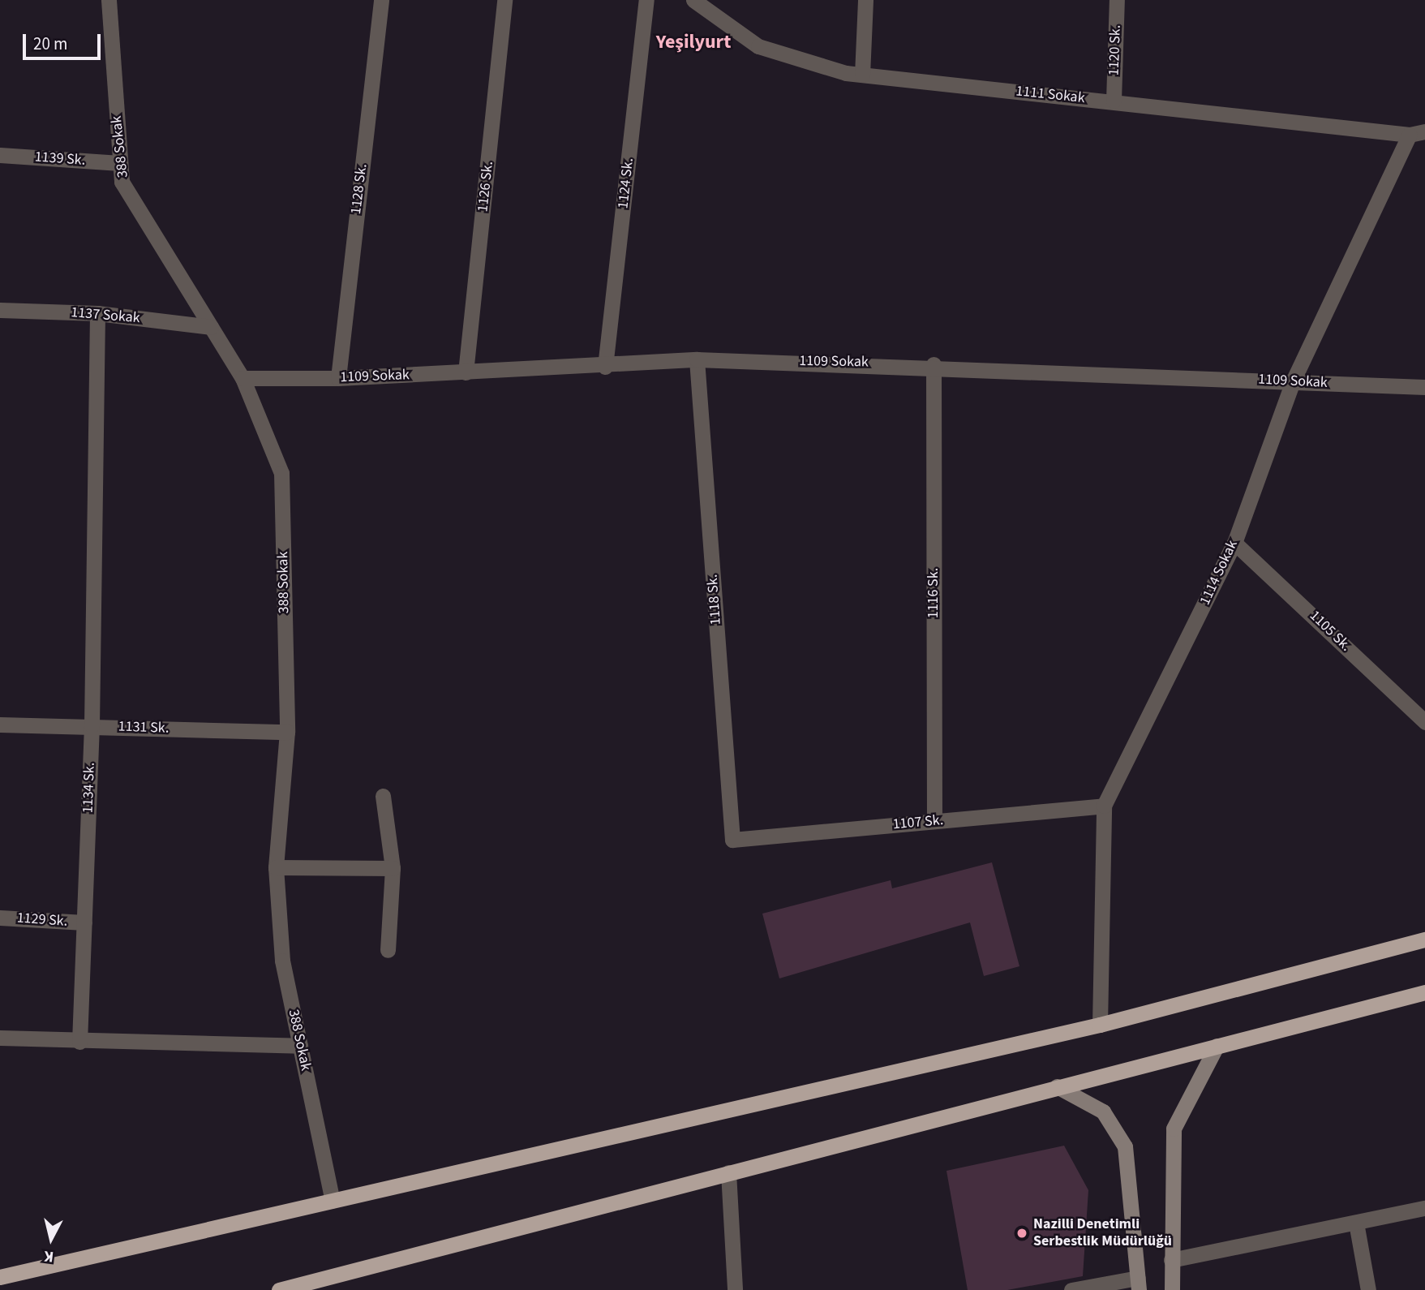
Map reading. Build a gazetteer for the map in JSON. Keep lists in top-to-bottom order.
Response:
{
  "streets": {
    "street": [
      "1120 Sk.",
      "1111 Sokak",
      "388 Sokak",
      "1139 Sk.",
      "1124 Sk.",
      "1126 Sk.",
      "1128 Sk.",
      "1137 Sokak",
      "1109 Sokak",
      "1114 Sokak",
      "1116 Sk.",
      "1118 Sk.",
      "1105 Sk.",
      "1131 Sk.",
      "1134 Sk.",
      "1107 Sk.",
      "1129 Sk."
    ]
  },
  "crossings": [
    ["1120 Sk.", "1111 Sokak"],
    ["1111 Sokak", "1114 Sokak"],
    ["388 Sokak", "1139 Sk."],
    ["388 Sokak", "1137 Sokak"],
    ["388 Sokak", "1109 Sokak"],
    ["388 Sokak", "1131 Sk."],
    ["1124 Sk.", "1109 Sokak"],
    ["1126 Sk.", "1109 Sokak"],
    ["1128 Sk.", "1109 Sokak"],
    ["1137 Sokak", "1134 Sk."],
    ["1109 Sokak", "1114 Sokak"],
    ["1109 Sokak", "1116 Sk."],
    ["1109 Sokak", "1118 Sk."],
    ["1114 Sokak", "1105 Sk."],
    ["1114 Sokak", "1107 Sk."],
    ["1116 Sk.", "1107 Sk."],
    ["1118 Sk.", "1107 Sk."],
    ["1131 Sk.", "1134 Sk."],
    ["1134 Sk.", "1129 Sk."]
  ],
  "districts": ["Yeşilyurt"],
  "places": ["Nazilli Denetimli Serbestlik Müdürlüğü"],
  "scale_bar": "20 m",
  "north": "bottom"
}
